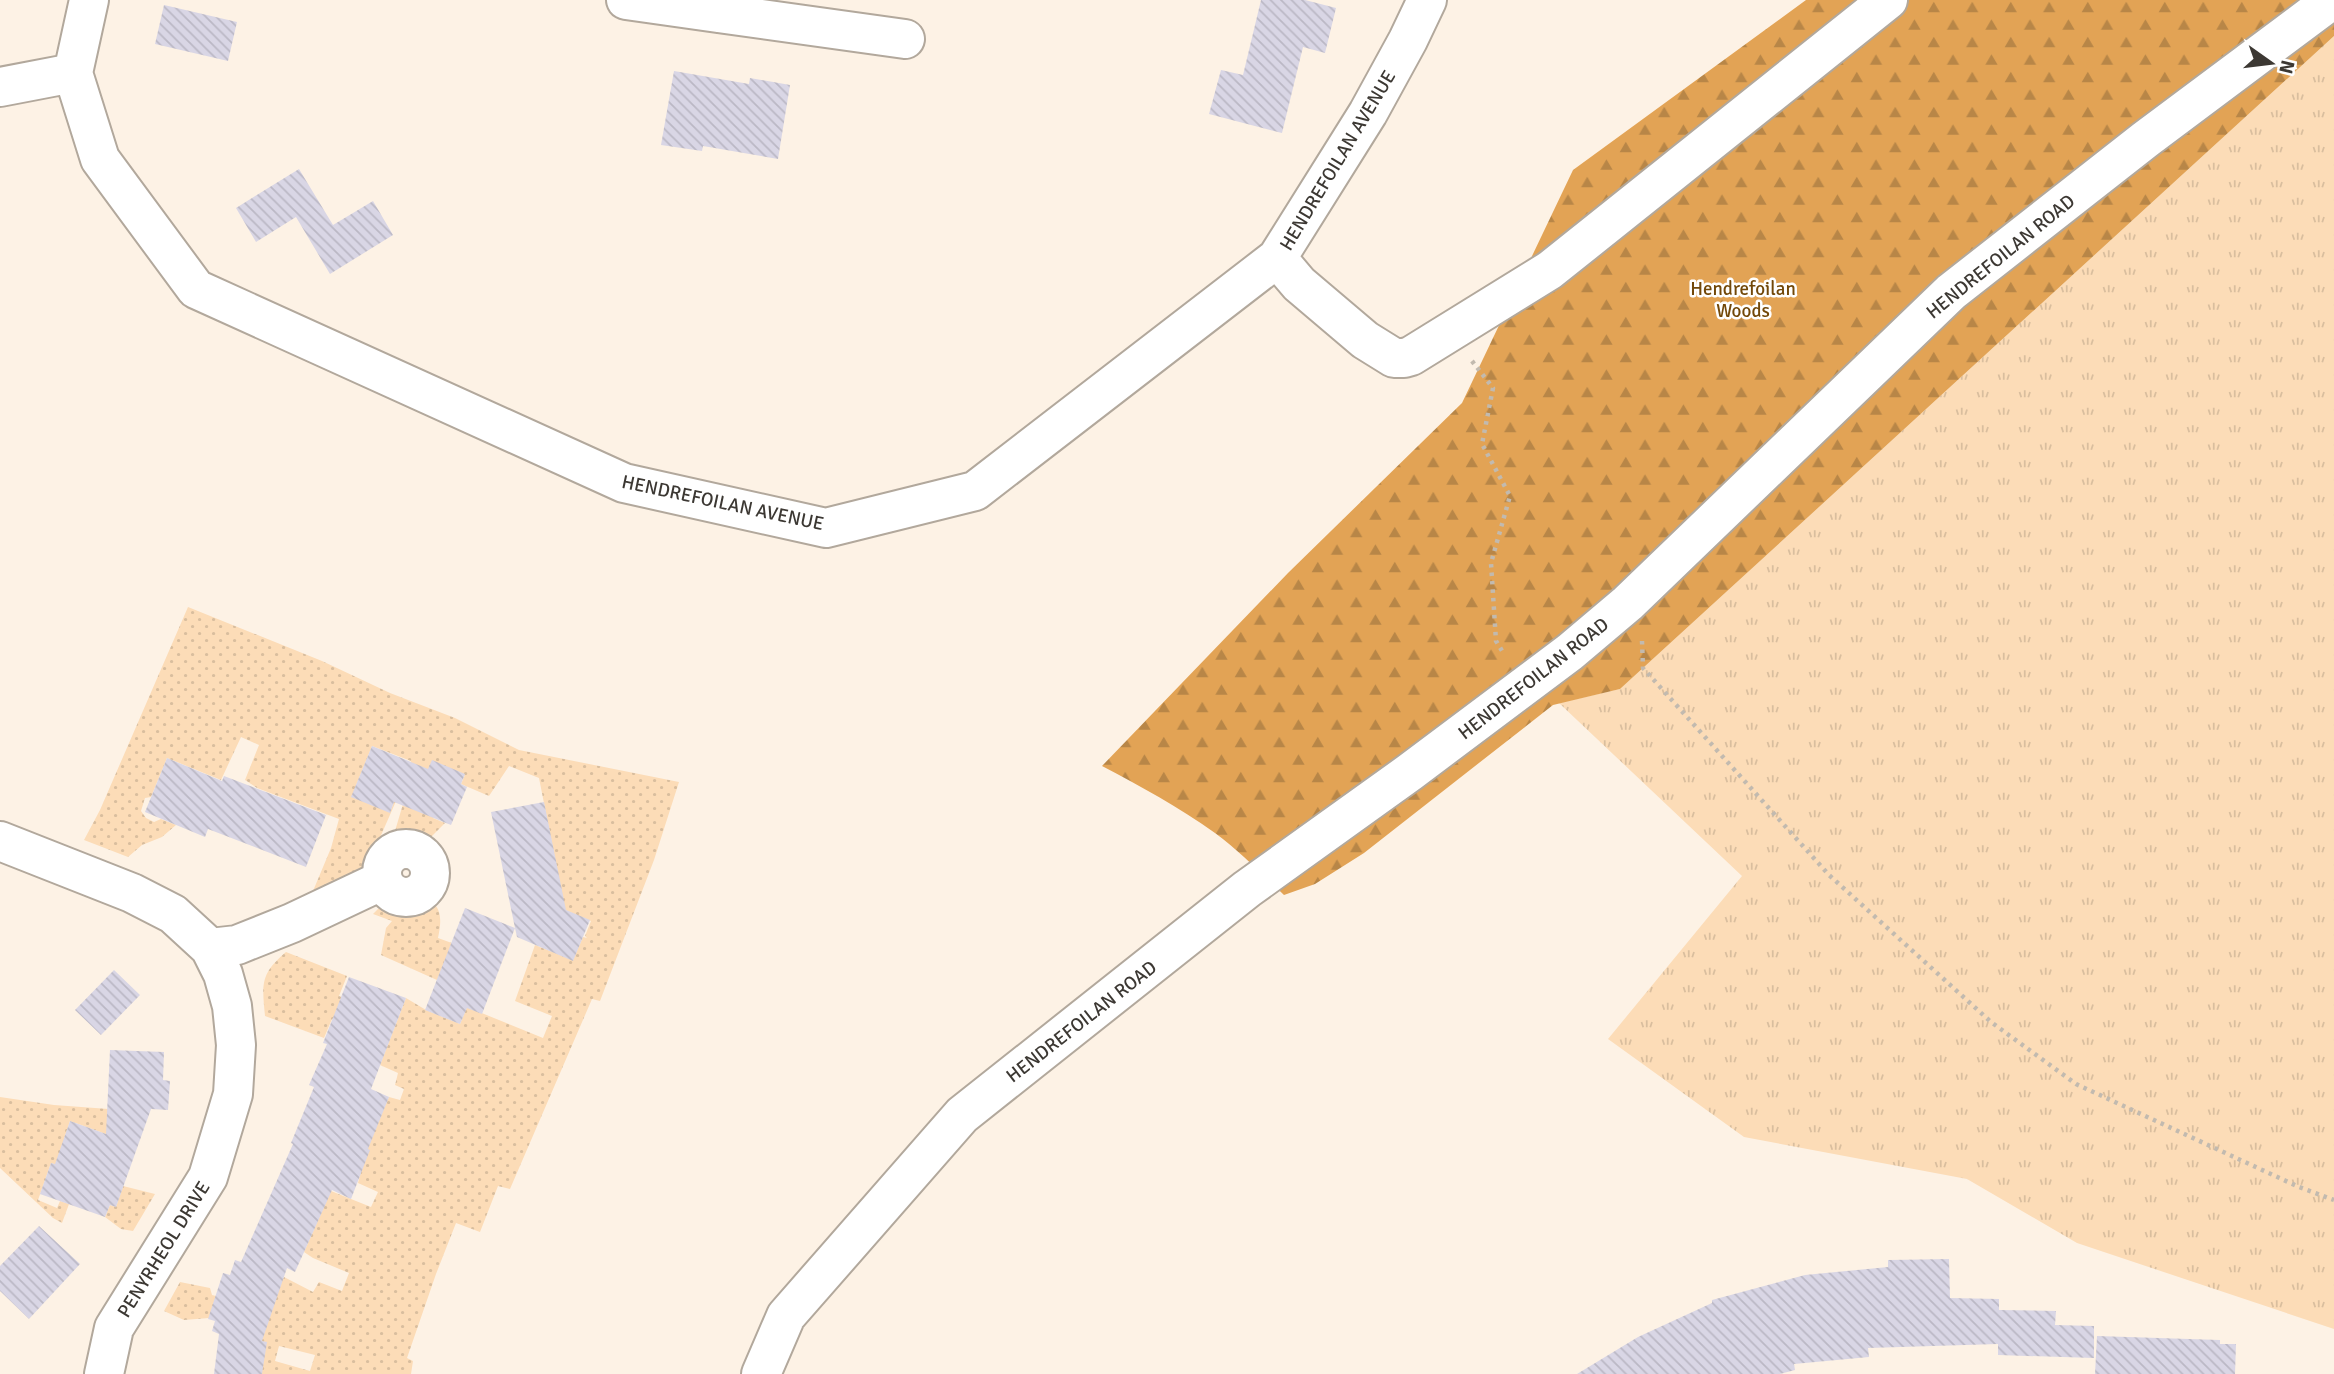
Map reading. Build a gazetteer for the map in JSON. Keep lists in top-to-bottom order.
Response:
{
  "streets": {
    "street": ["HENDREFOILAN AVENUE", "HENDREFOILAN ROAD", "PENYRHEOL DRIVE"]
  },
  "parks": ["Hendrefoilan Woods"],
  "north": "right"
}
